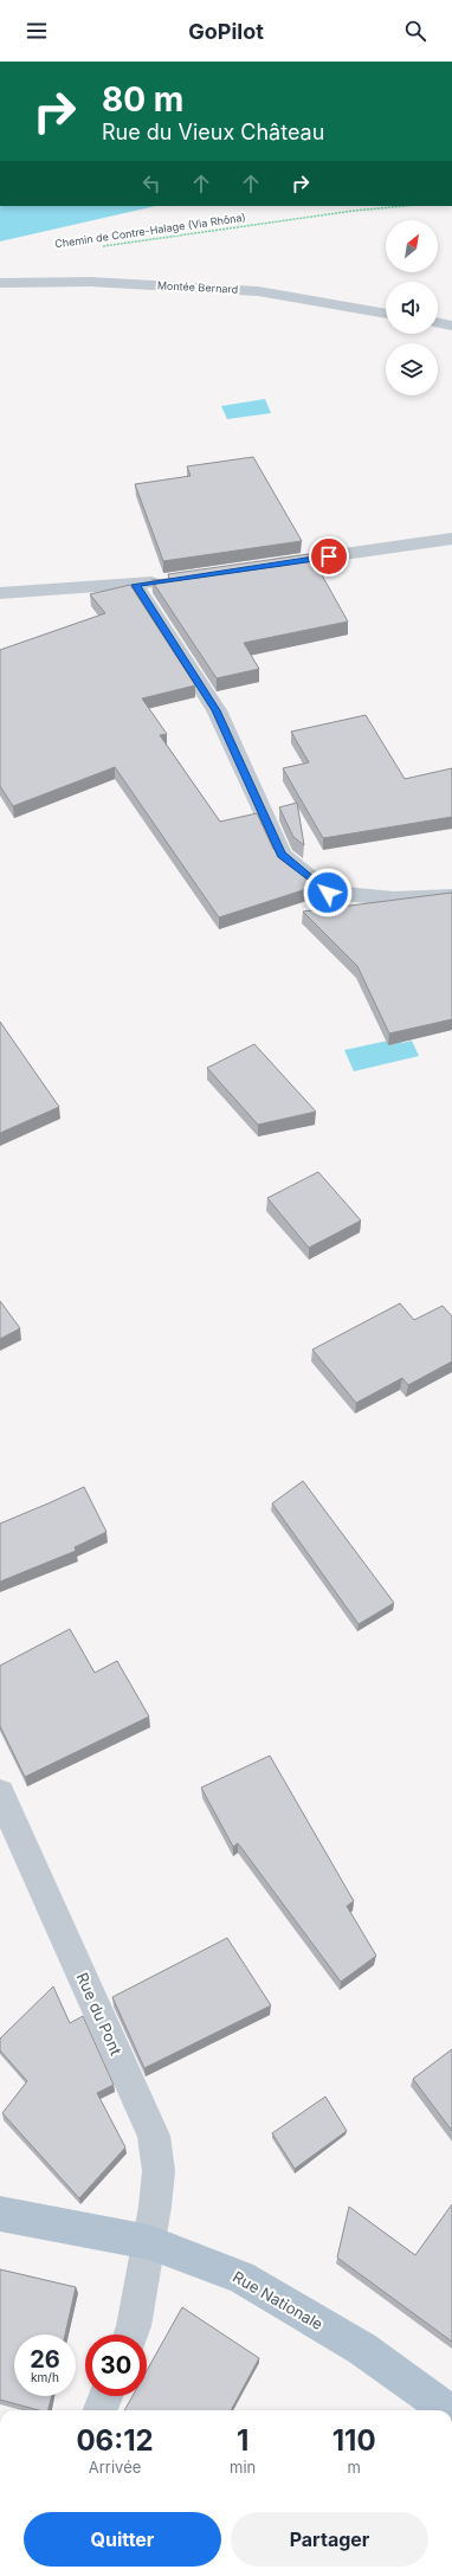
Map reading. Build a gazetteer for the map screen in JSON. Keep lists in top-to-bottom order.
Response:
{
  "streets": {
    "main road": ["Rue Nationale"],
    "street": ["Montée Bernard", "Rue du Pont"],
    "path": ["Chemin de Contre-Halage (Via Rhôna)"]
  },
  "crossings": [
    ["Rue du Pont", "Rue Nationale"]
  ],
  "north": "top right",
  "page": {
    "header": "GoPilot",
    "turn": ["80 m", "Rue du Vieux Château"],
    "speed": "26 km/h",
    "limit": "30",
    "eta": [
      "06:12",
      "Arrivée",
      "1",
      "min",
      "110",
      "m"
    ],
    "buttons": ["Quitter", "Partager"]
  }
}
